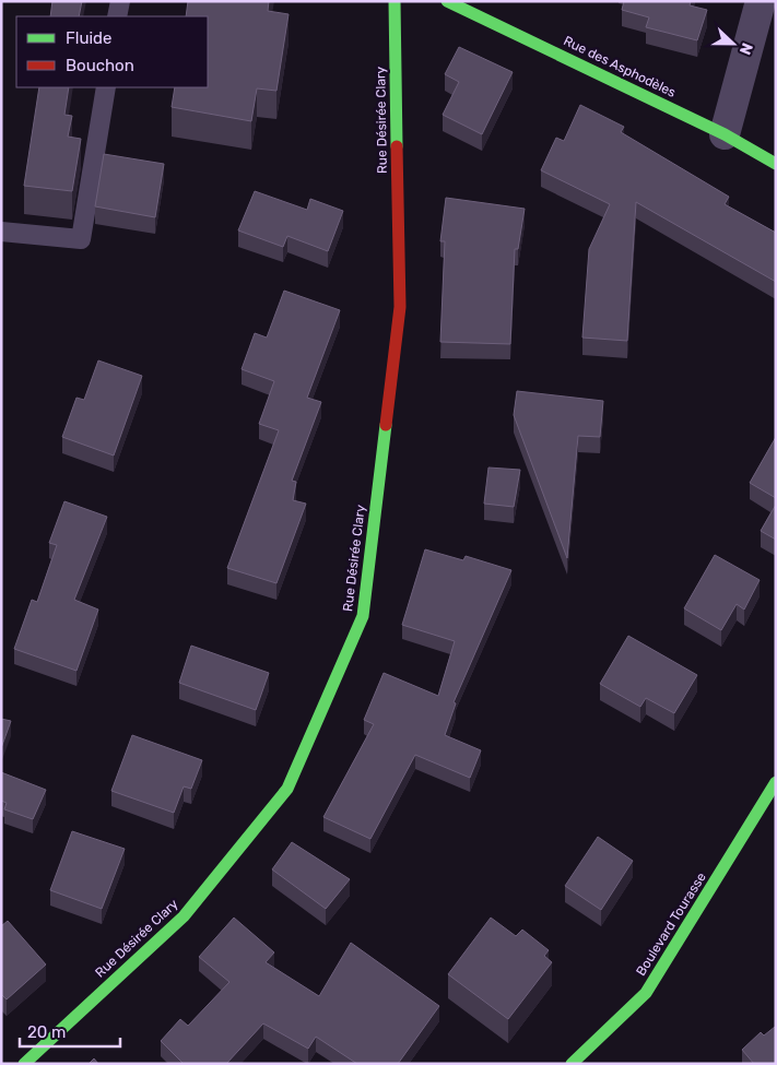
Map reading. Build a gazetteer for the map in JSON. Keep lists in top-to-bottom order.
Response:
{
  "streets": {
    "street": ["Rue des Asphodèles", "Rue Désirée Clary", "Boulevard Tourasse"]
  },
  "legend": ["Fluide", "Bouchon"],
  "scale_bar": "20 m",
  "north": "right"
}
